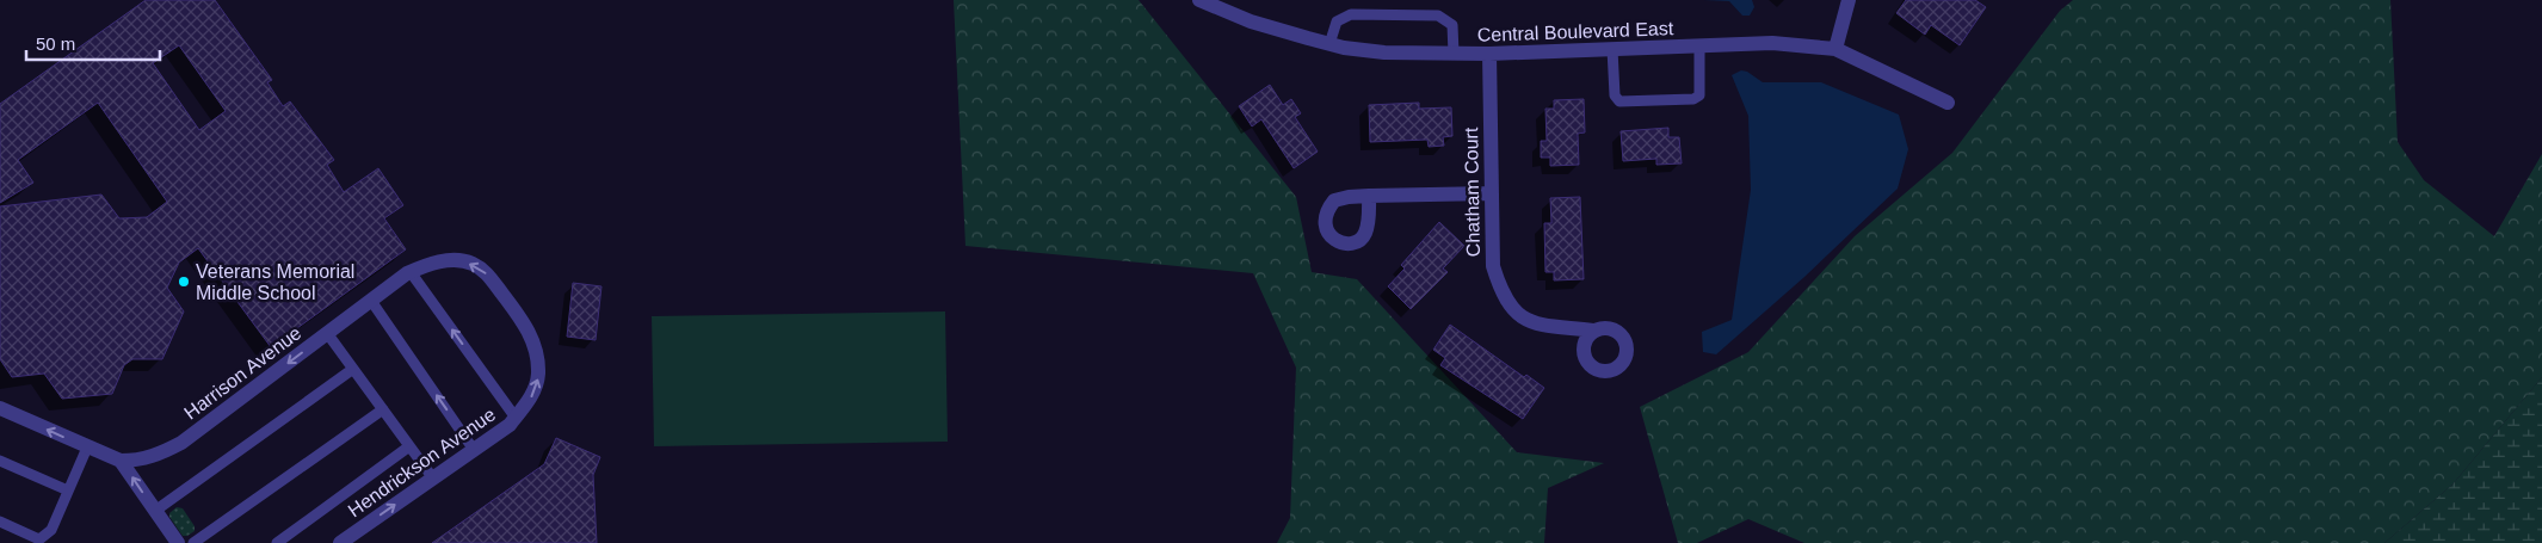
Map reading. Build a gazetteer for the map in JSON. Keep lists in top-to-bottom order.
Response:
{
  "streets": {
    "street": [
      "Central Boulevard East",
      "Chatham Court",
      "Harrison Avenue",
      "Hendrickson Avenue"
    ]
  },
  "crossings": [
    ["Central Boulevard East", "Chatham Court"],
    ["Harrison Avenue", "Hendrickson Avenue"]
  ],
  "one_way": ["Harrison Avenue", "Hendrickson Avenue"],
  "places": ["Veterans Memorial Middle School"],
  "scale_bar": "50 m"
}
